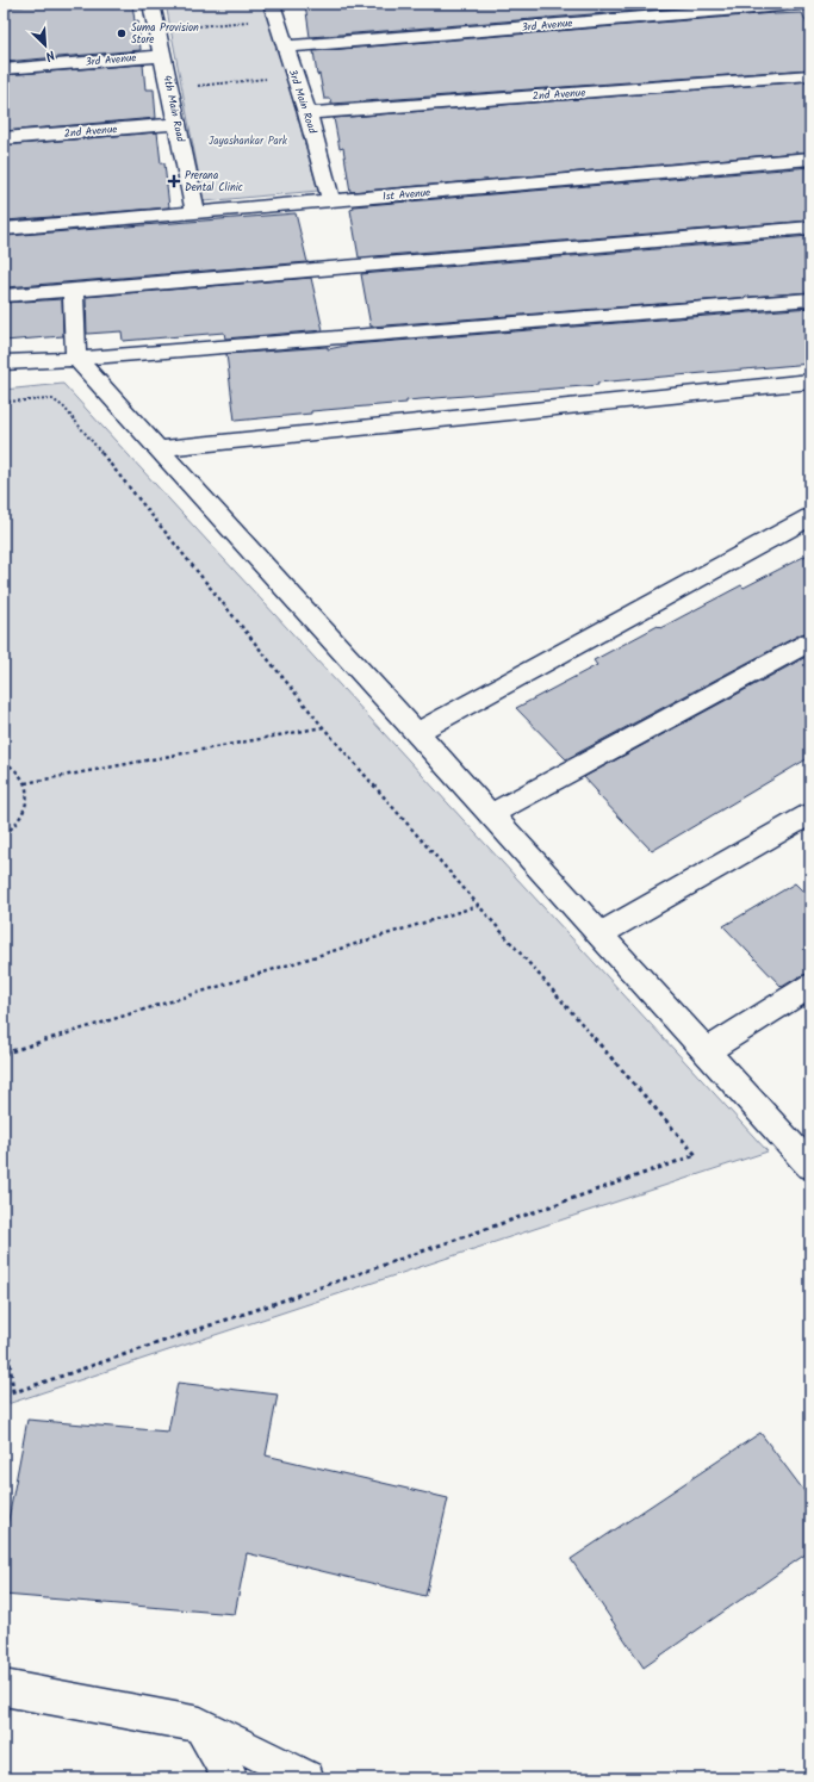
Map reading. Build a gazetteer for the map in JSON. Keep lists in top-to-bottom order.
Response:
{
  "streets": {
    "street": [
      "3rd Avenue",
      "2nd Avenue",
      "3rd Main Road",
      "4th Main Road",
      "1st Avenue"
    ]
  },
  "crossings": [
    ["3rd Avenue", "3rd Main Road"],
    ["3rd Avenue", "4th Main Road"],
    ["2nd Avenue", "3rd Main Road"],
    ["2nd Avenue", "4th Main Road"],
    ["3rd Main Road", "1st Avenue"],
    ["4th Main Road", "1st Avenue"]
  ],
  "parks": ["Jayashankar Park"],
  "places": {
    "other": ["Suma Provision Store"],
    "health": ["Prerana Dental Clinic"]
  },
  "north": "bottom right"
}
